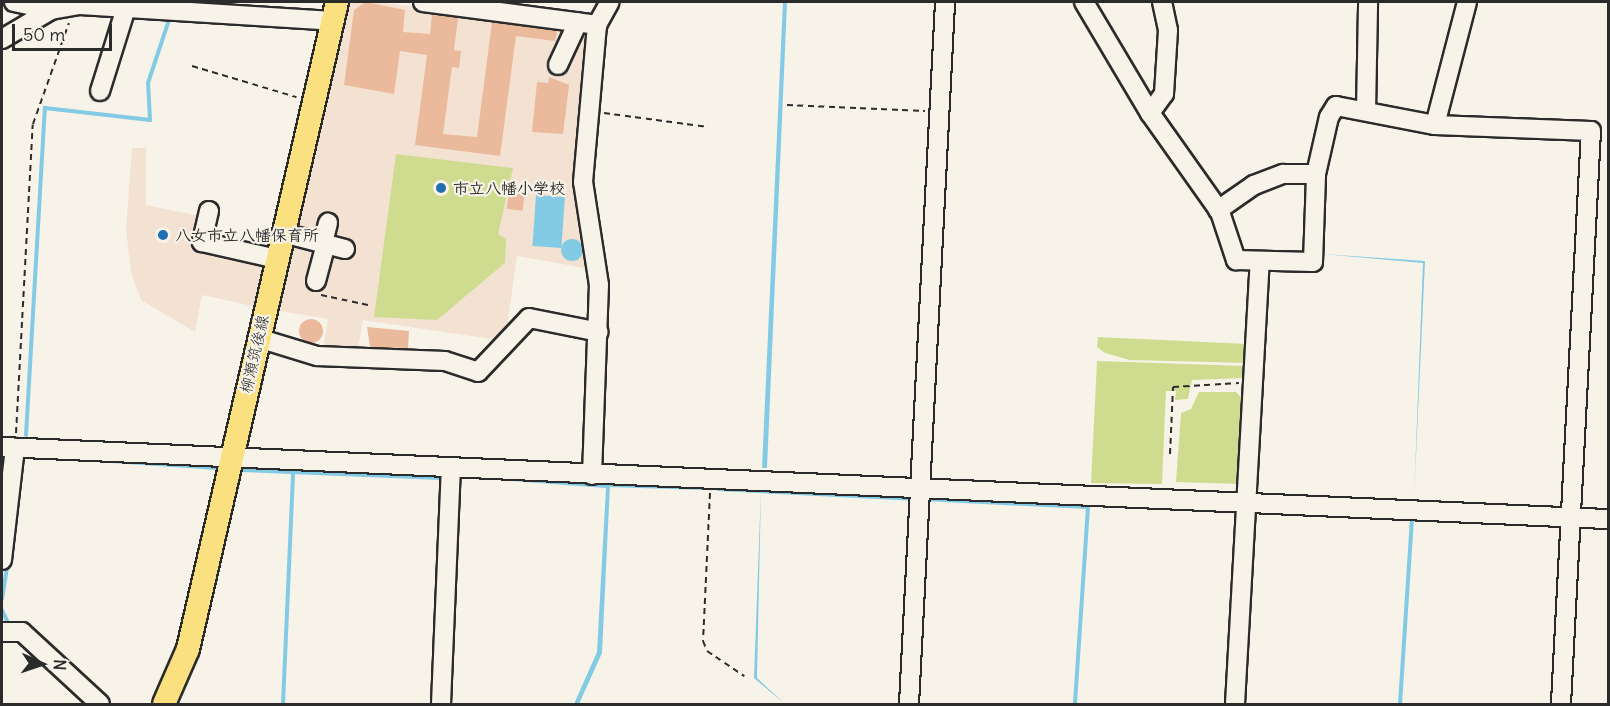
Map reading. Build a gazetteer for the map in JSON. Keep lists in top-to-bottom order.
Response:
{
  "streets": {
    "main road": ["柳瀬筑後線"]
  },
  "places": ["市立八幡小学校", "八女市立八幡保育所"],
  "scale_bar": "50 m",
  "north": "right"
}
